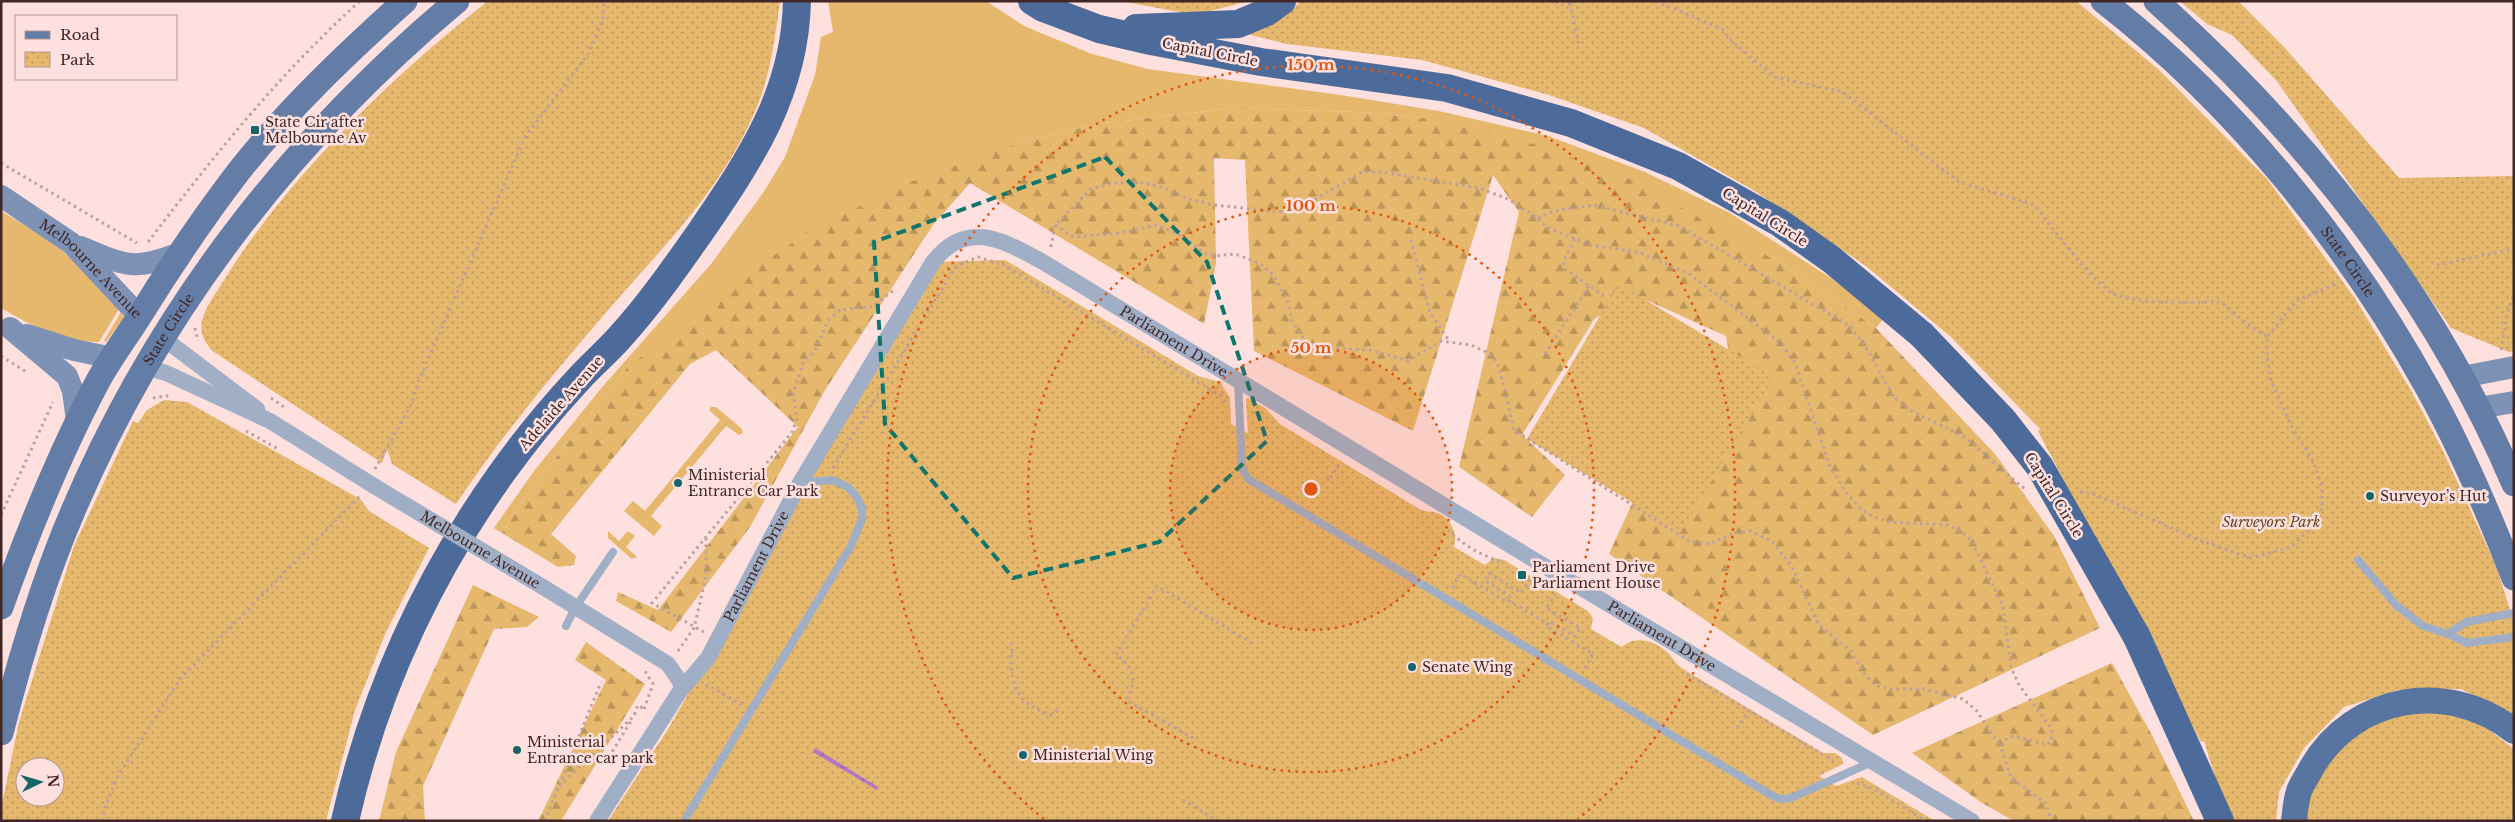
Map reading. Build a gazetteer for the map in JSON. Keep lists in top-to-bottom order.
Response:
{
  "streets": {
    "highway": ["Capital Circle", "Adelaide Avenue"],
    "main road": ["State Circle", "Melbourne Avenue"],
    "street": ["Parliament Drive"]
  },
  "crossings": [
    ["State Circle", "Melbourne Avenue"],
    ["Melbourne Avenue", "Parliament Drive"]
  ],
  "parks": ["Surveyors Park"],
  "places": {
    "transit": ["State Cir after Melbourne Av", "Parliament Drive Parliament House"],
    "other": [
      "Ministerial Entrance Car Park",
      "Surveyor’s Hut",
      "Senate Wing",
      "Ministerial Entrance car park",
      "Ministerial Wing"
    ]
  },
  "legend": ["Road", "Park"],
  "north": "right",
  "rings": ["150 m", "100 m", "50 m"]
}
